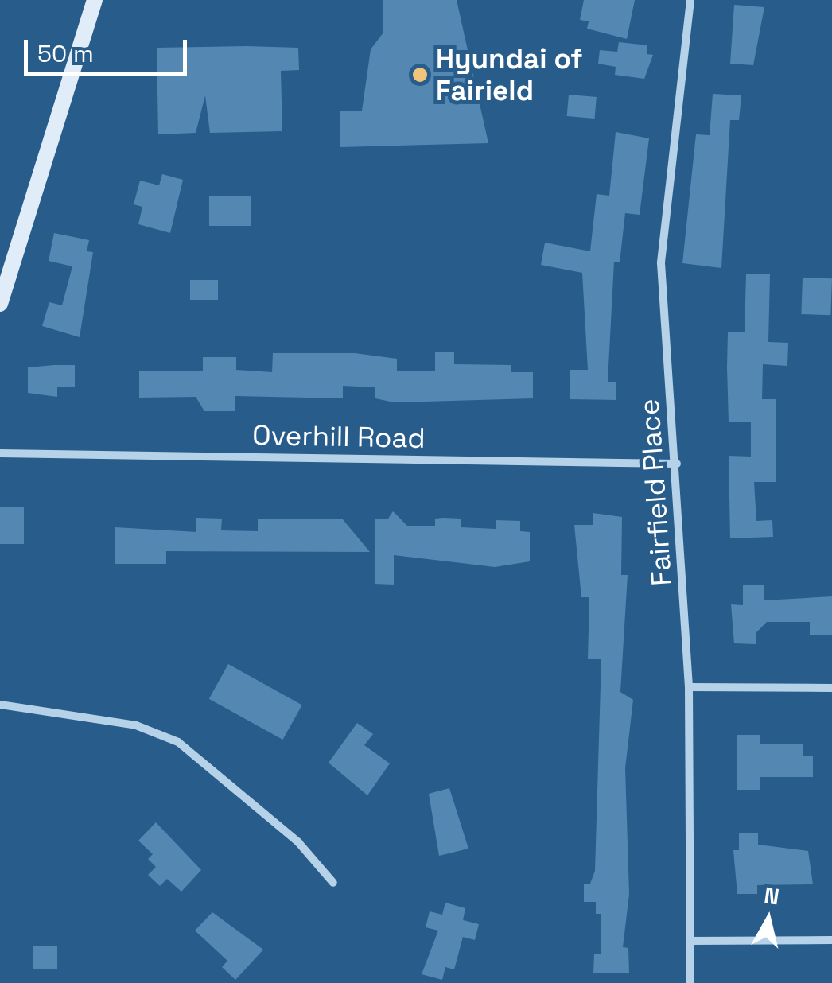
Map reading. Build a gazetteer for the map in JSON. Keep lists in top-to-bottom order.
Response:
{
  "streets": {
    "street": ["Overhill Road", "Fairfield Place"]
  },
  "crossings": [
    ["Overhill Road", "Fairfield Place"]
  ],
  "places": ["Hyundai of Fairield"],
  "scale_bar": "50 m",
  "north": "top"
}
